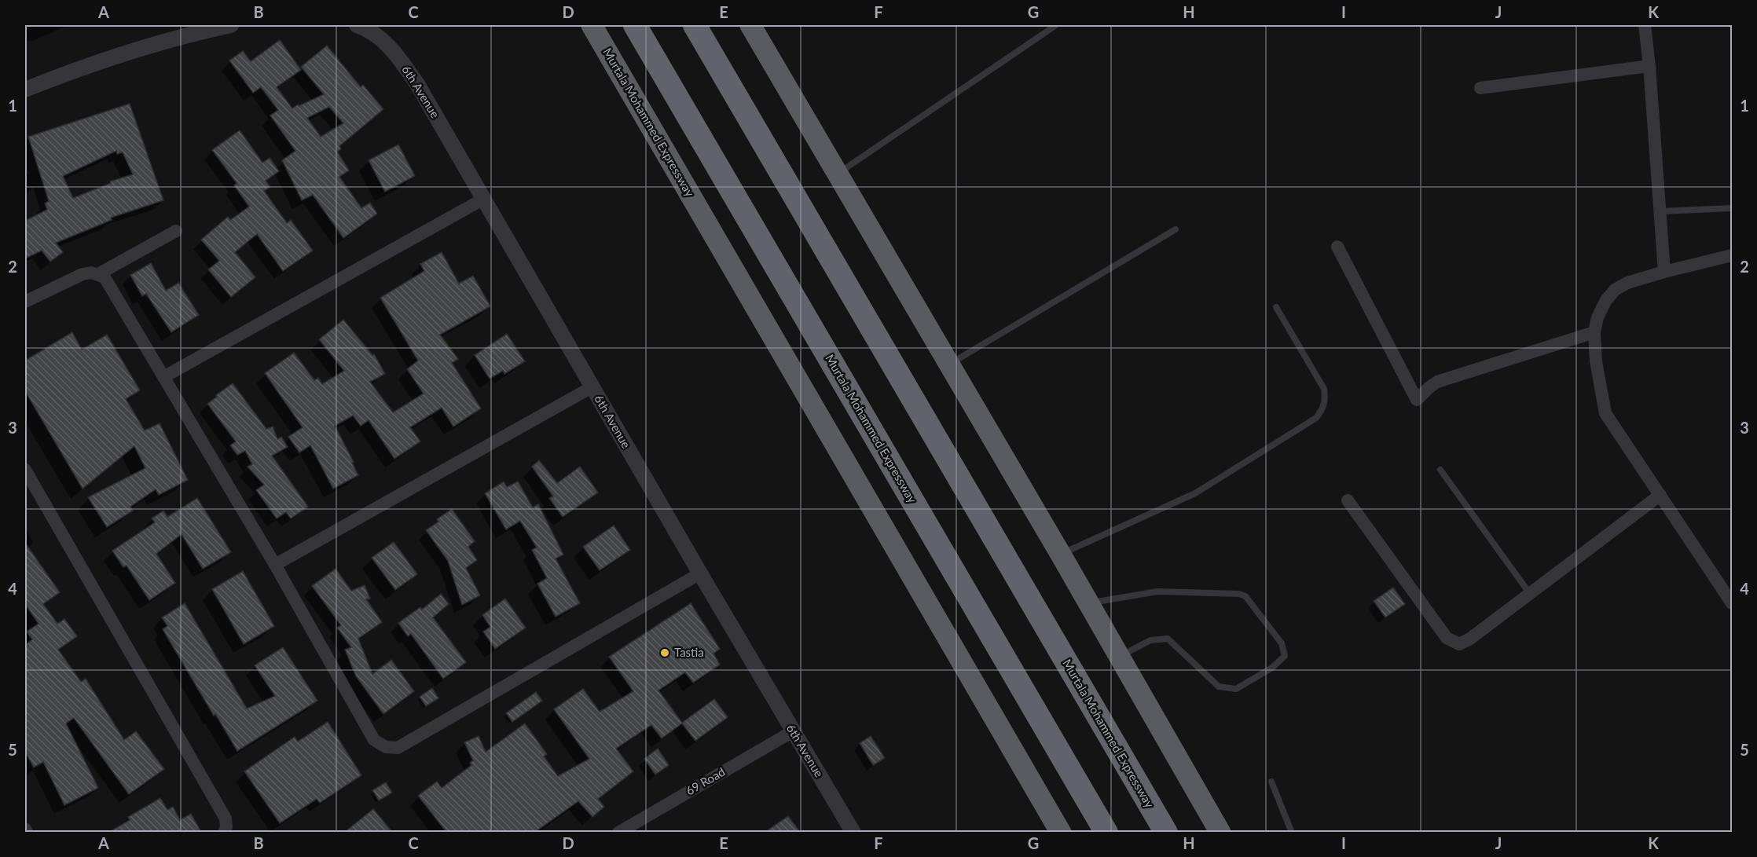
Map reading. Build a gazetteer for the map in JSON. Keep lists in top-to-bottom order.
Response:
{
  "streets": {
    "highway": ["Murtala Mohammed Expressway"],
    "street": ["6th Avenue", "69 Road"]
  },
  "crossings": [
    ["6th Avenue", "69 Road"]
  ],
  "places": ["Tastia"],
  "grid": {
    "columns": [
      "A",
      "B",
      "C",
      "D",
      "E",
      "F",
      "G",
      "H",
      "I",
      "J",
      "K"
    ],
    "rows": [
      "1",
      "2",
      "3",
      "4",
      "5"
    ]
  }
}
